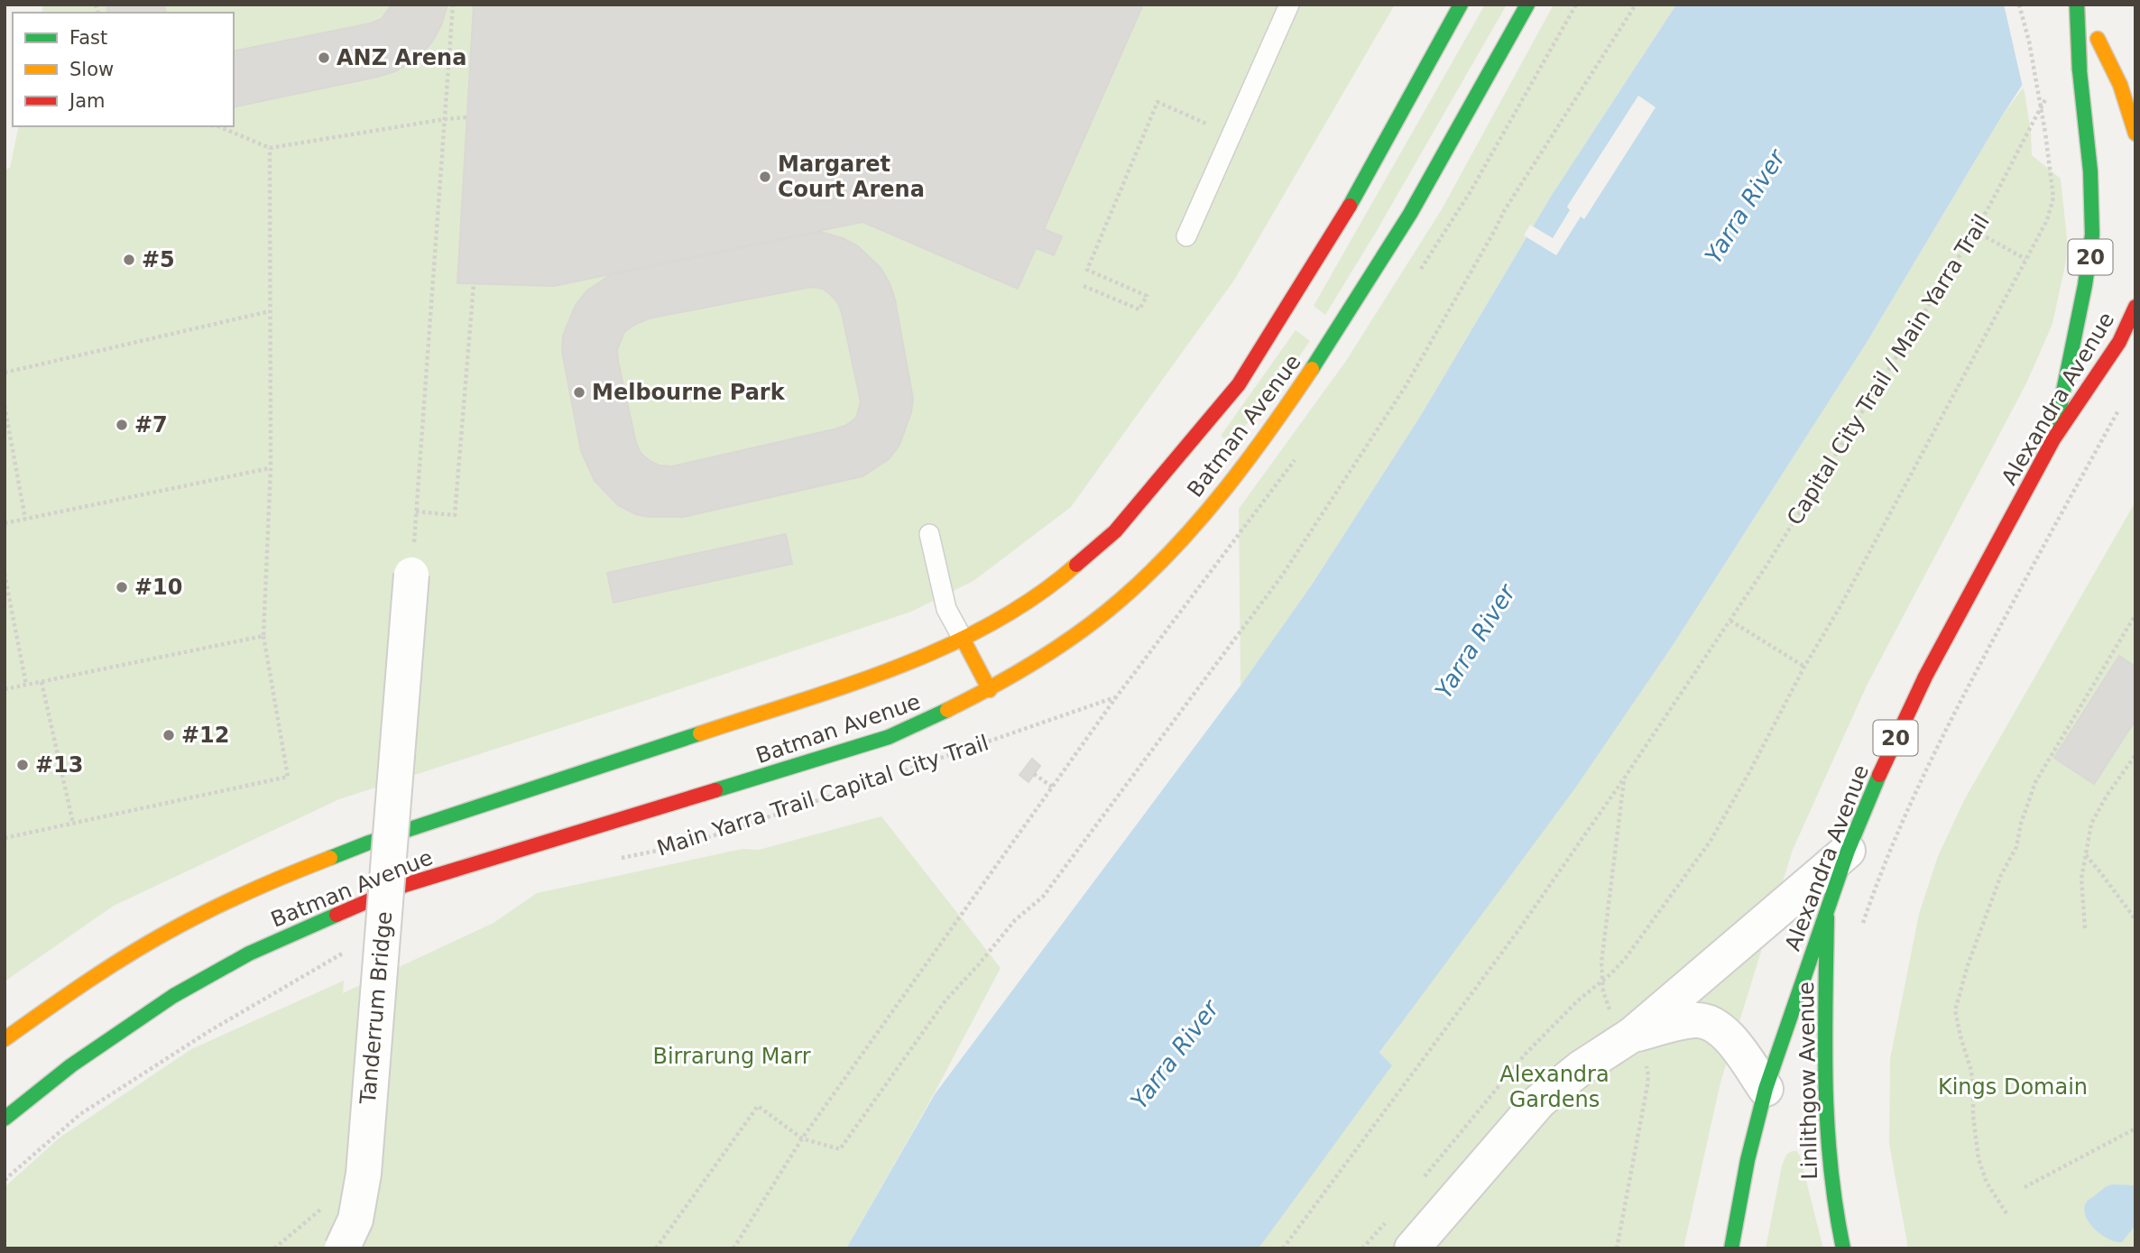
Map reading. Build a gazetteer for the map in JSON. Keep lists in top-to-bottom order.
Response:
{
  "streets": {
    "main road": [
      "20",
      "Alexandra Avenue",
      "Batman Avenue",
      "Linlithgow Avenue"
    ],
    "street": ["Tanderrum Bridge"],
    "path": ["Capital City Trail / Main Yarra Trail", "Main Yarra Trail Capital City Trail"]
  },
  "crossings": [
    ["20", "Alexandra Avenue"],
    ["Alexandra Avenue", "Linlithgow Avenue"]
  ],
  "water": ["Yarra River"],
  "parks": ["Birrarung Marr", "Alexandra Gardens", "Kings Domain"],
  "places": [
    "ANZ Arena",
    "Margaret Court Arena",
    "#5",
    "Melbourne Park",
    "#7",
    "#10",
    "#12",
    "#13"
  ],
  "legend": ["Fast", "Slow", "Jam"]
}
